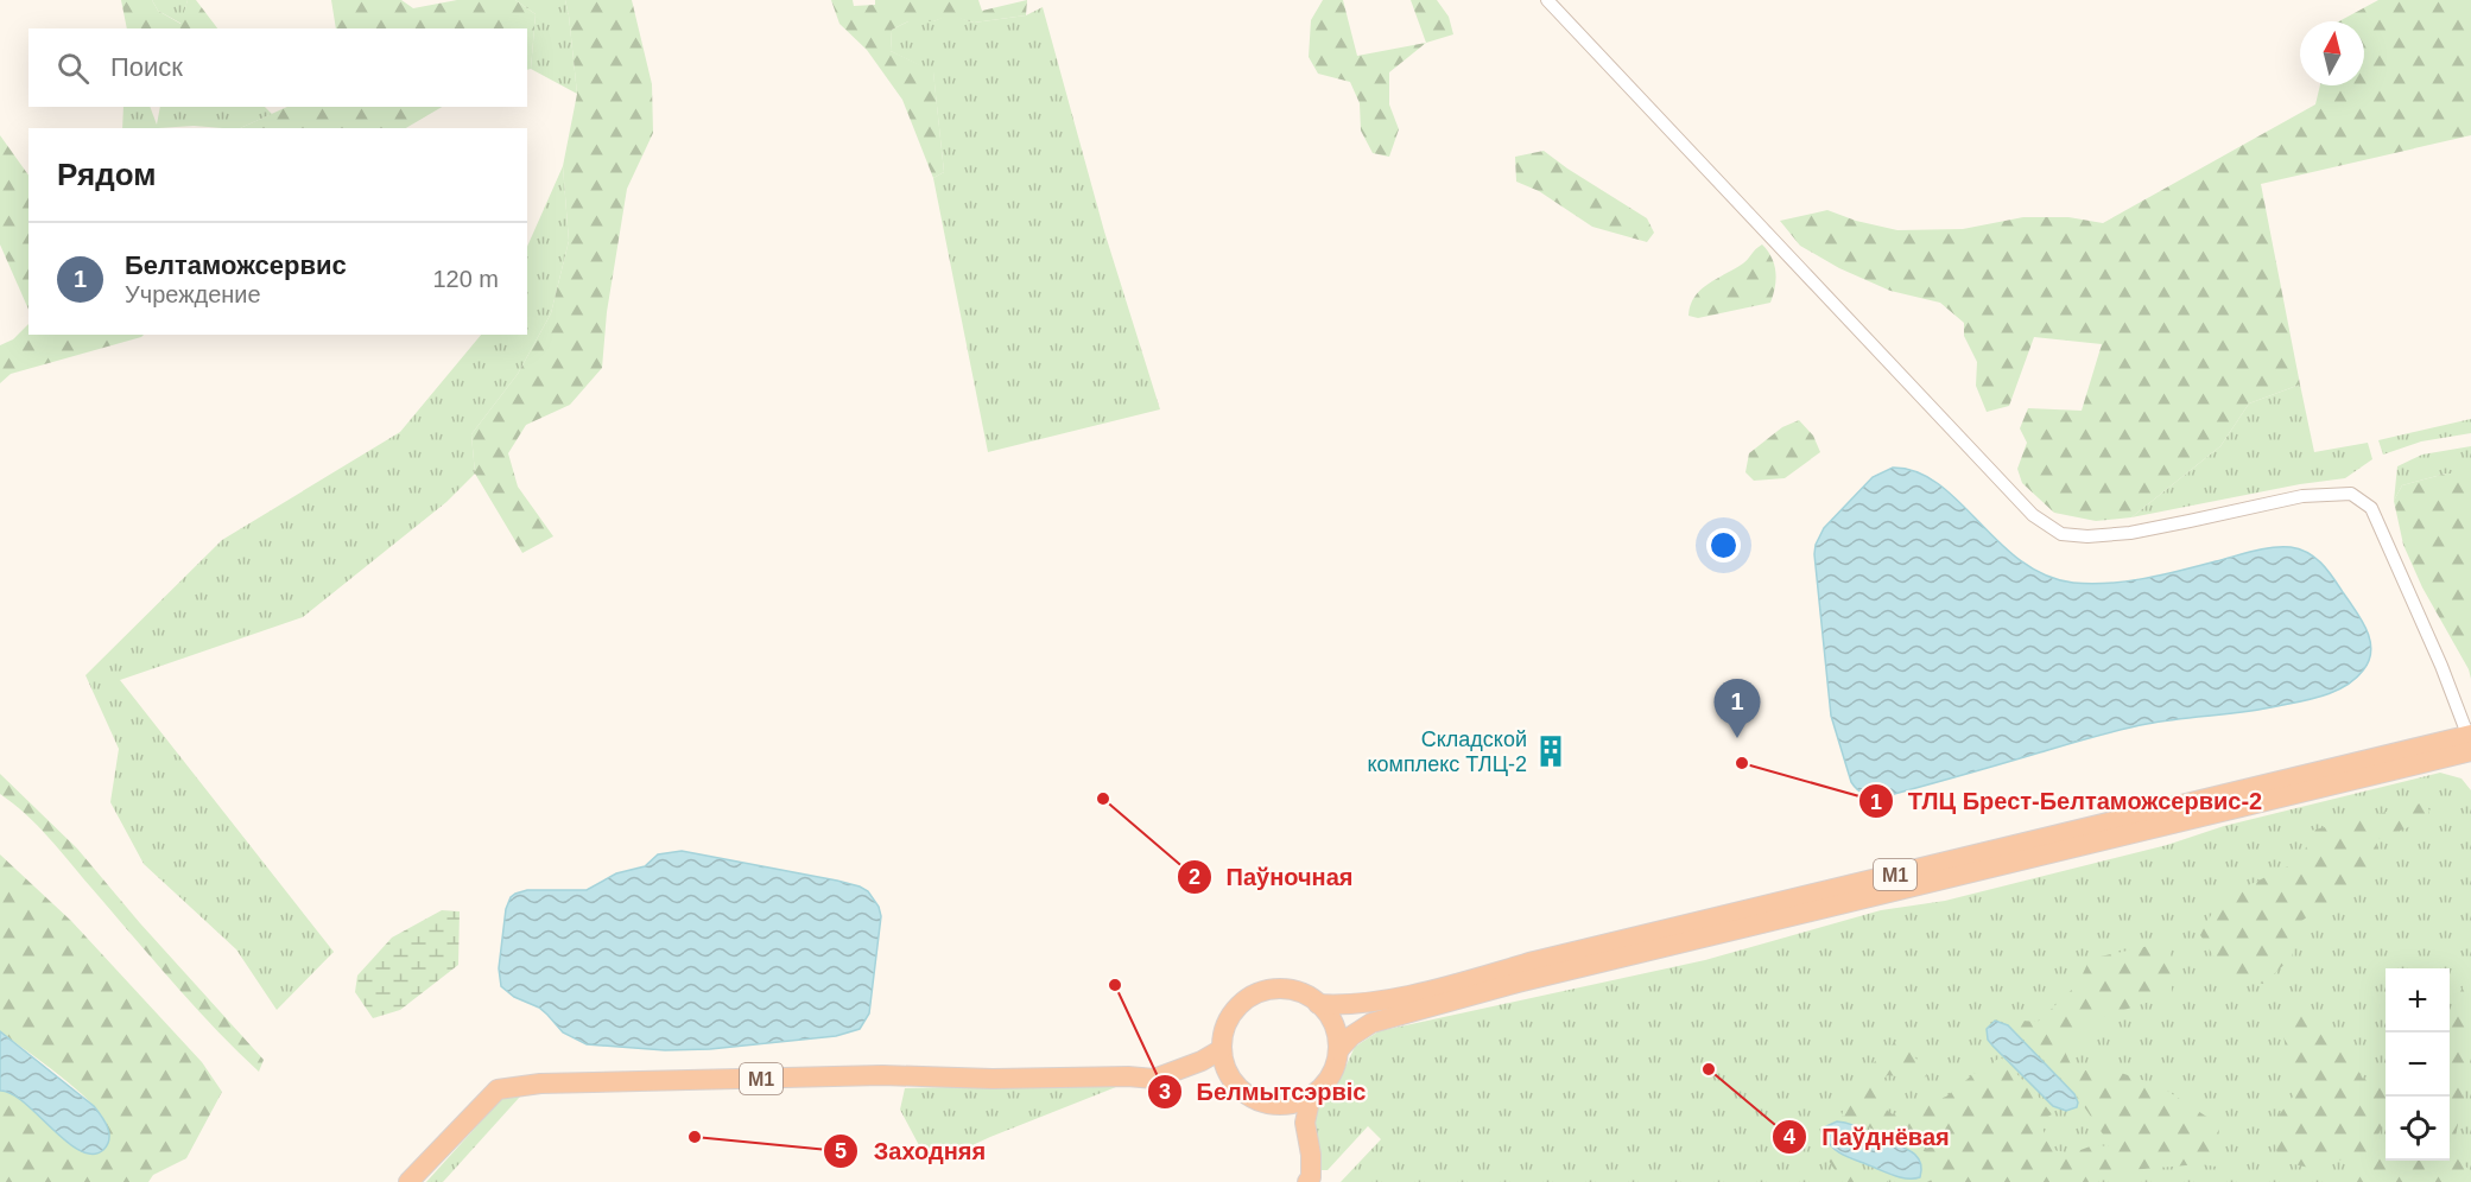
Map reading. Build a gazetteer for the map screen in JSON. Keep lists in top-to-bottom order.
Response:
{
  "streets": {
    "highway": ["М1"]
  },
  "places": {
    "building": ["Складской комплекс ТЛЦ-2"],
    "other": [
      "ТЛЦ Брест-Белтаможсервис-2",
      "Паўночная",
      "Белмытсэрвіс",
      "Паўднёвая",
      "Заходняя"
    ]
  },
  "north": "top",
  "page": {
    "search": "Поиск",
    "heading": "Рядом",
    "list": [
      {
        "mark": "1",
        "name": "Белтаможсервис",
        "note": "Учреждение",
        "value": "120 m"
      }
    ],
    "pins": "1",
    "map_buttons": ["+", "−"]
  }
}
